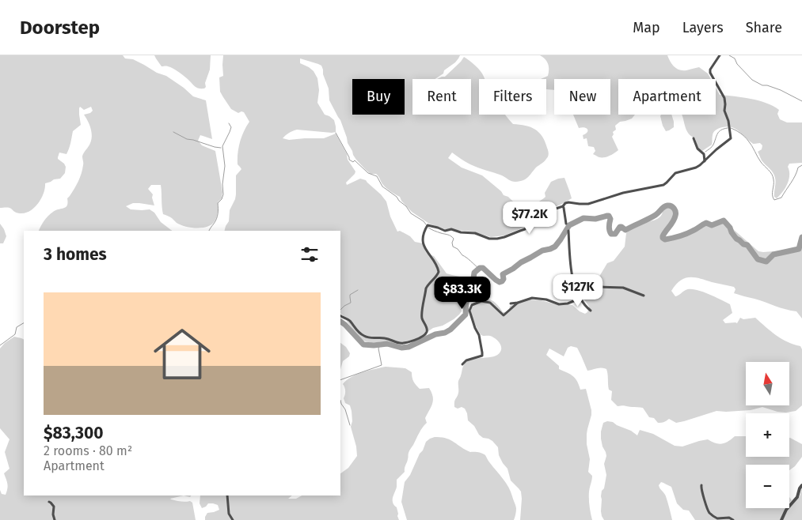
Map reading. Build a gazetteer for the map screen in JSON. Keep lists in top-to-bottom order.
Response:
{
  "north": "top",
  "page": {
    "header": "Doorstep",
    "nav": ["Map", "Layers", "Share"],
    "chip": [
      "Buy",
      "Rent",
      "Filters",
      "New",
      "Apartment"
    ],
    "price": ["$77.2K", "$127K", "$83.3K"],
    "heading": "3 homes",
    "list": [
      {
        "name": "$83,300",
        "note": "2 rooms · 80 m² · Apartment"
      }
    ],
    "map_buttons": ["+", "−"]
  }
}
